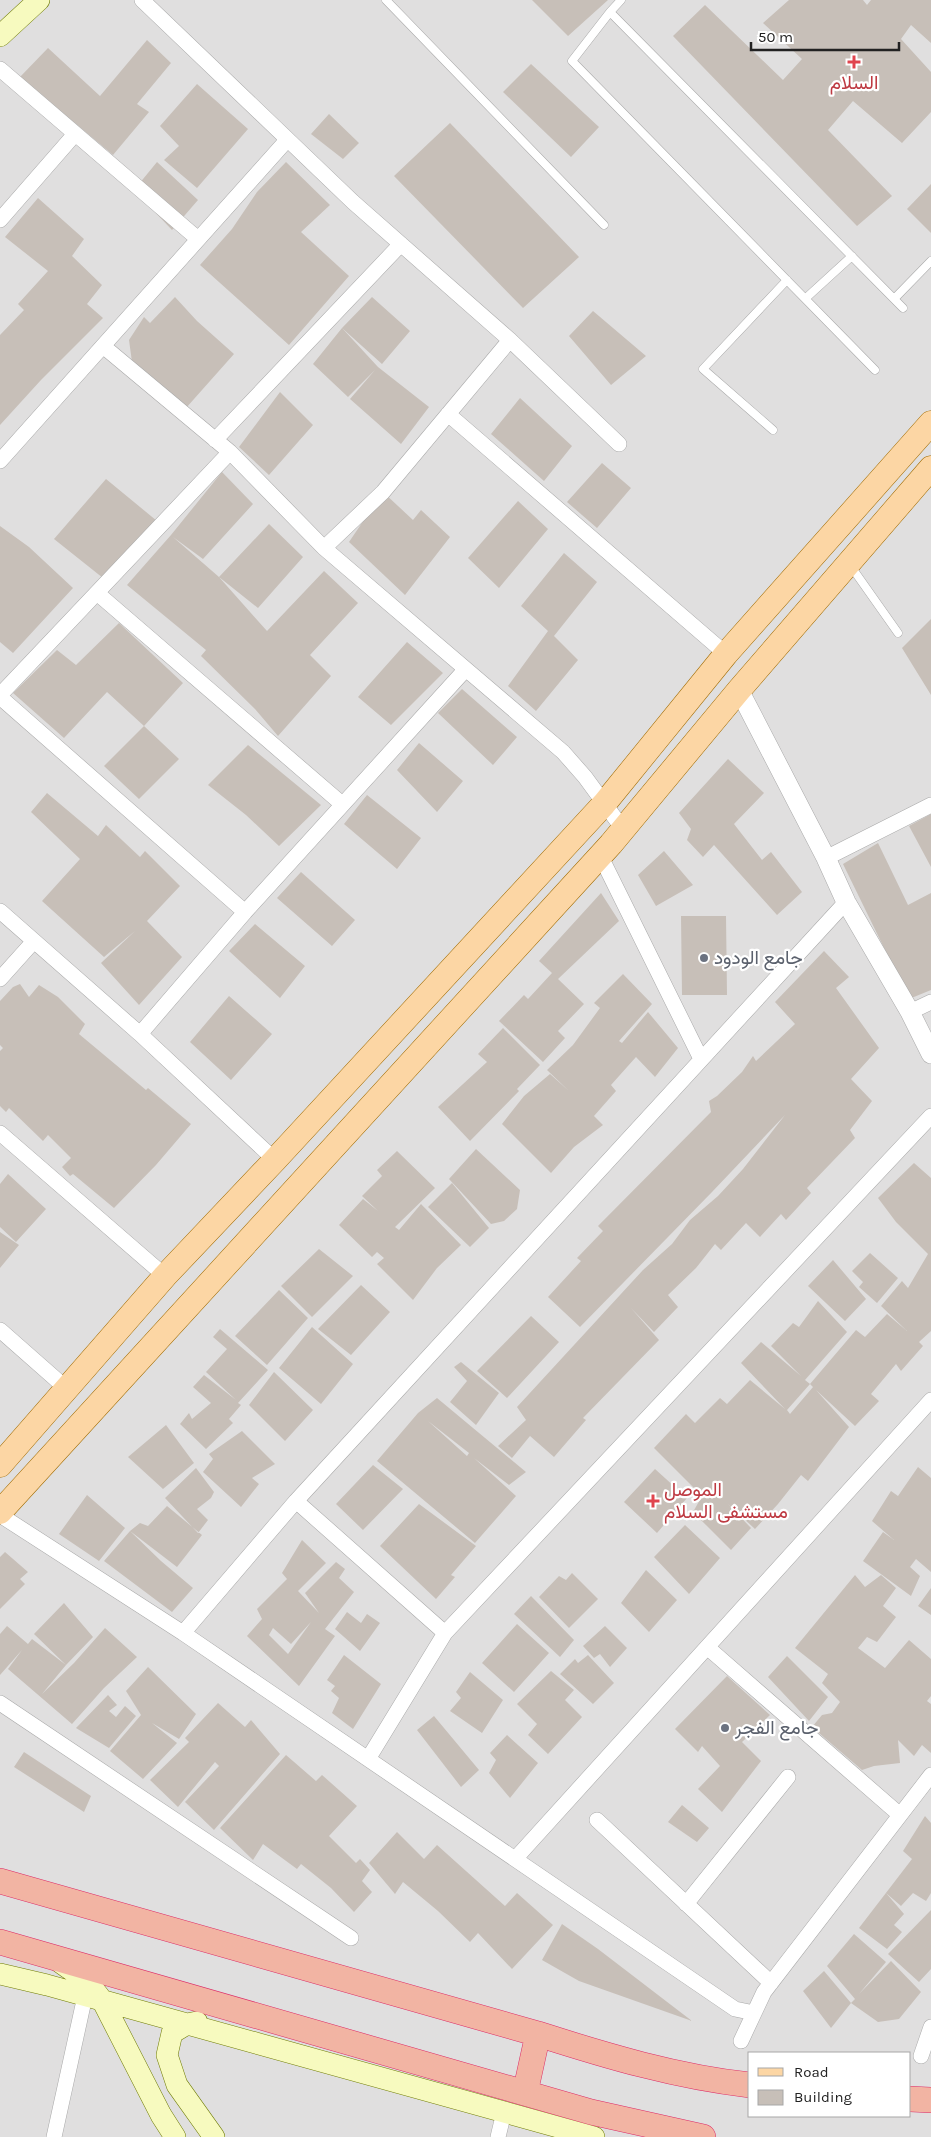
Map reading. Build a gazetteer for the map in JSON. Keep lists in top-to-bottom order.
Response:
{
  "places": {
    "health": ["السلام", "الموصل مستشفى السلام"],
    "other": ["جامع الودود", "جامع الفجر"]
  },
  "legend": ["Road", "Building"],
  "scale_bar": "50 m"
}
